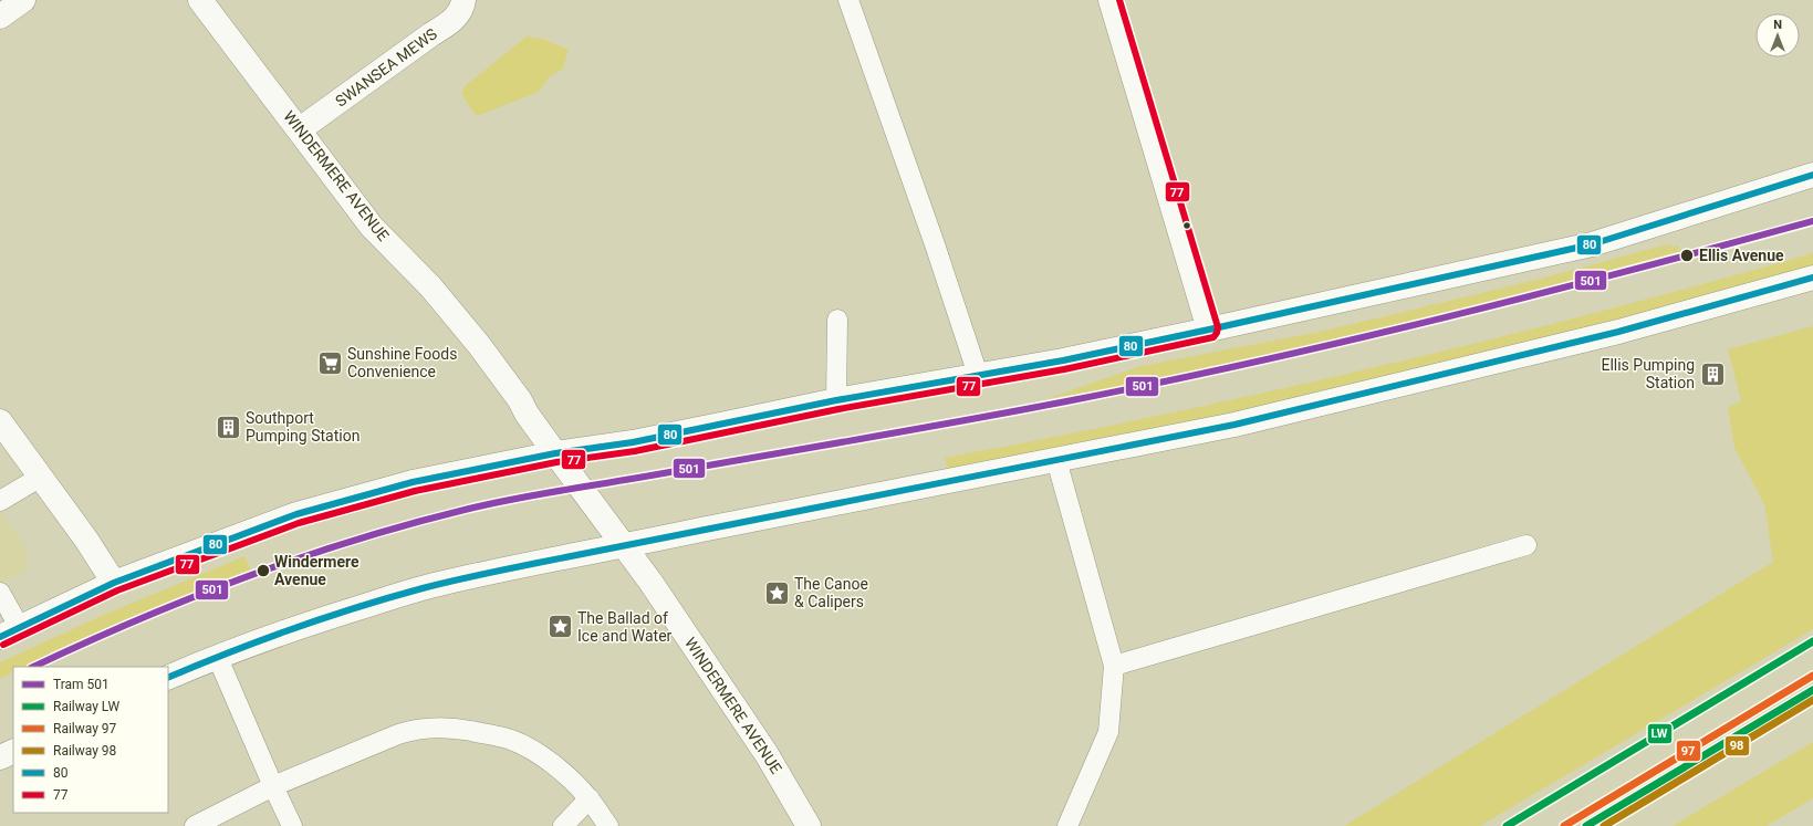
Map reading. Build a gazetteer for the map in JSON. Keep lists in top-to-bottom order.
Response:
{
  "streets": {
    "main road": ["SWANSEA MEWS", "WINDERMERE AVENUE"]
  },
  "crossings": [
    ["SWANSEA MEWS", "WINDERMERE AVENUE"]
  ],
  "places": {
    "other": ["Ellis Avenue", "Windermere Avenue"],
    "supermarket": ["Sunshine Foods Convenience"],
    "building": ["Ellis Pumping Station", "Southport Pumping Station"],
    "place": ["The Canoe & Calipers", "The Ballad of Ice and Water"]
  },
  "lines": [
    "transit line 77",
    "transit line 80",
    "tram line 501",
    "rail line LW",
    "rail line 97",
    "rail line 98"
  ],
  "legend": [
    "Tram 501",
    "Railway LW",
    "Railway 97",
    "Railway 98",
    "80",
    "77"
  ],
  "north": "top"
}
